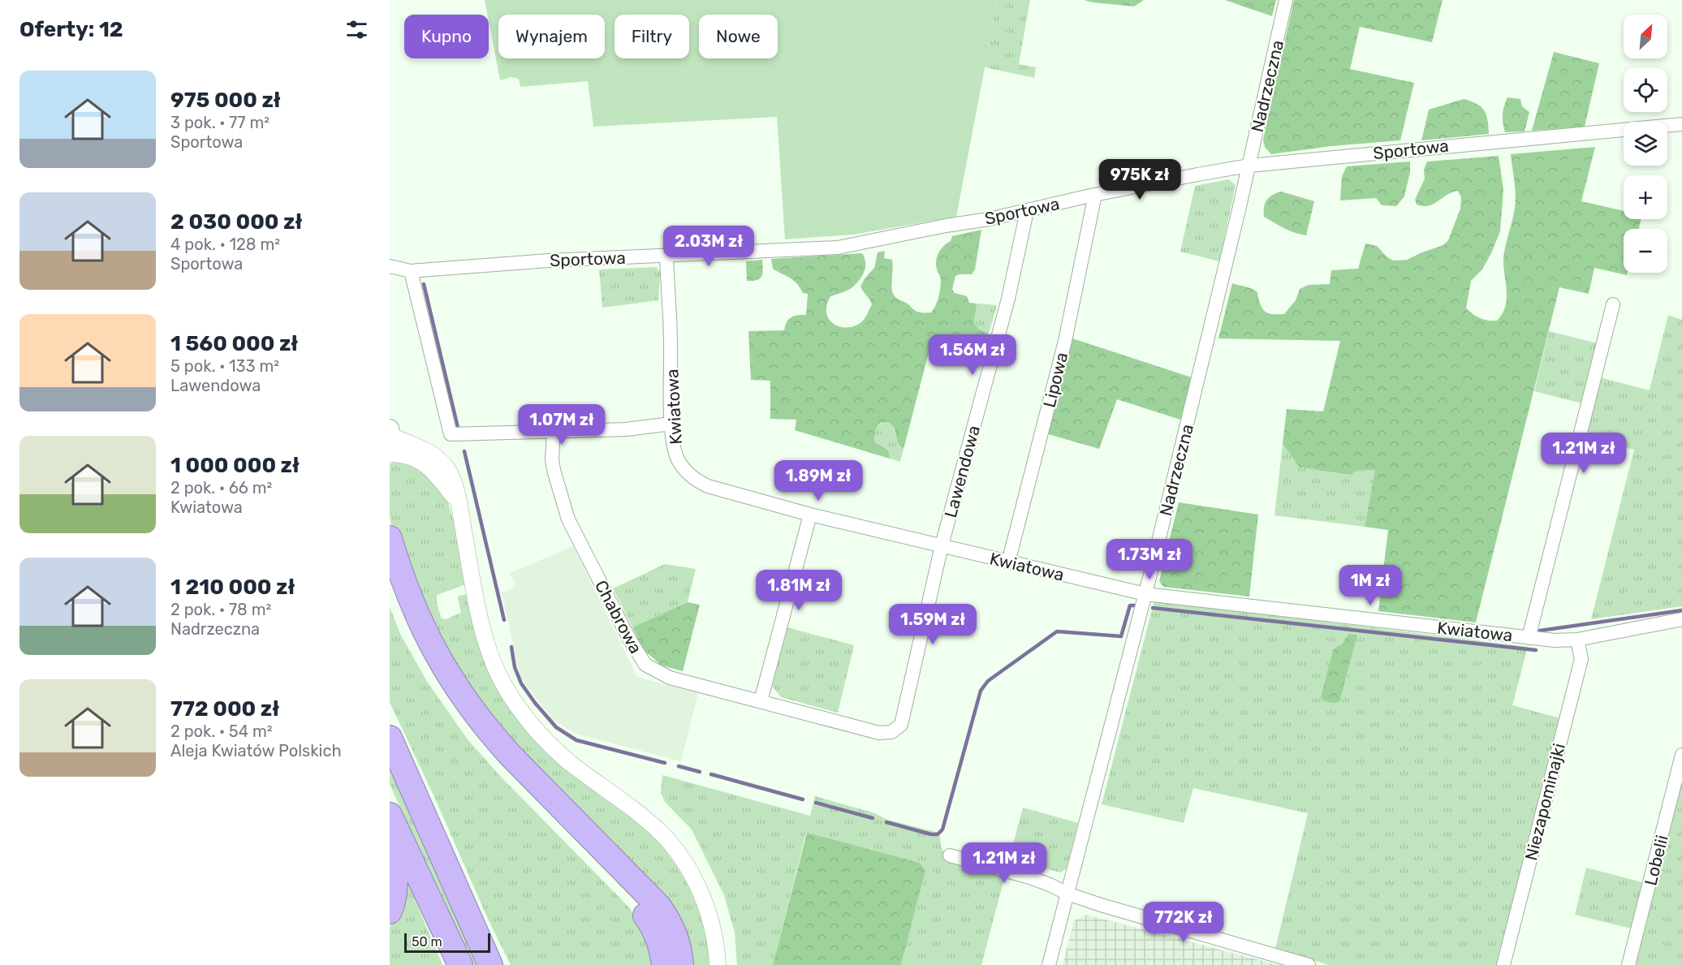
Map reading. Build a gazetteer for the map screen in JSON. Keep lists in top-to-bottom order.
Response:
{
  "streets": {
    "street": [
      "Nadrzeczna",
      "Sportowa",
      "Lipowa",
      "Kwiatowa",
      "Lawendowa",
      "Chabrowa",
      "Niezapominajki",
      "Lobelii"
    ]
  },
  "crossings": [
    ["Nadrzeczna", "Sportowa"],
    ["Nadrzeczna", "Kwiatowa"],
    ["Sportowa", "Lipowa"],
    ["Sportowa", "Kwiatowa"],
    ["Sportowa", "Lawendowa"],
    ["Lipowa", "Kwiatowa"],
    ["Kwiatowa", "Lawendowa"],
    ["Kwiatowa", "Niezapominajki"],
    ["Lawendowa", "Chabrowa"]
  ],
  "scale_bar": "50 m",
  "north": "top right",
  "page": {
    "heading": "Oferty: 12",
    "map_buttons": ["+", "−"],
    "chip": [
      "Kupno",
      "Wynajem",
      "Filtry",
      "Nowe"
    ],
    "list": [
      {
        "name": "975 000 zł",
        "note": "3 pok. · 77 m² · Sportowa"
      },
      {
        "name": "2 030 000 zł",
        "note": "4 pok. · 128 m² · Sportowa"
      },
      {
        "name": "1 560 000 zł",
        "note": "5 pok. · 133 m² · Lawendowa"
      },
      {
        "name": "1 000 000 zł",
        "note": "2 pok. · 66 m² · Kwiatowa"
      },
      {
        "name": "1 210 000 zł",
        "note": "2 pok. · 78 m² · Nadrzeczna"
      },
      {
        "name": "772 000 zł",
        "note": "2 pok. · 54 m² · Aleja Kwiatów Polskich"
      }
    ],
    "price": [
      "975K zł",
      "2.03M zł",
      "1.56M zł",
      "1.07M zł",
      "1.21M zł",
      "1.89M zł",
      "1.73M zł",
      "1M zł",
      "1.81M zł",
      "1.59M zł",
      "1.21M zł",
      "772K zł"
    ],
    "scale": "50 m"
  }
}
